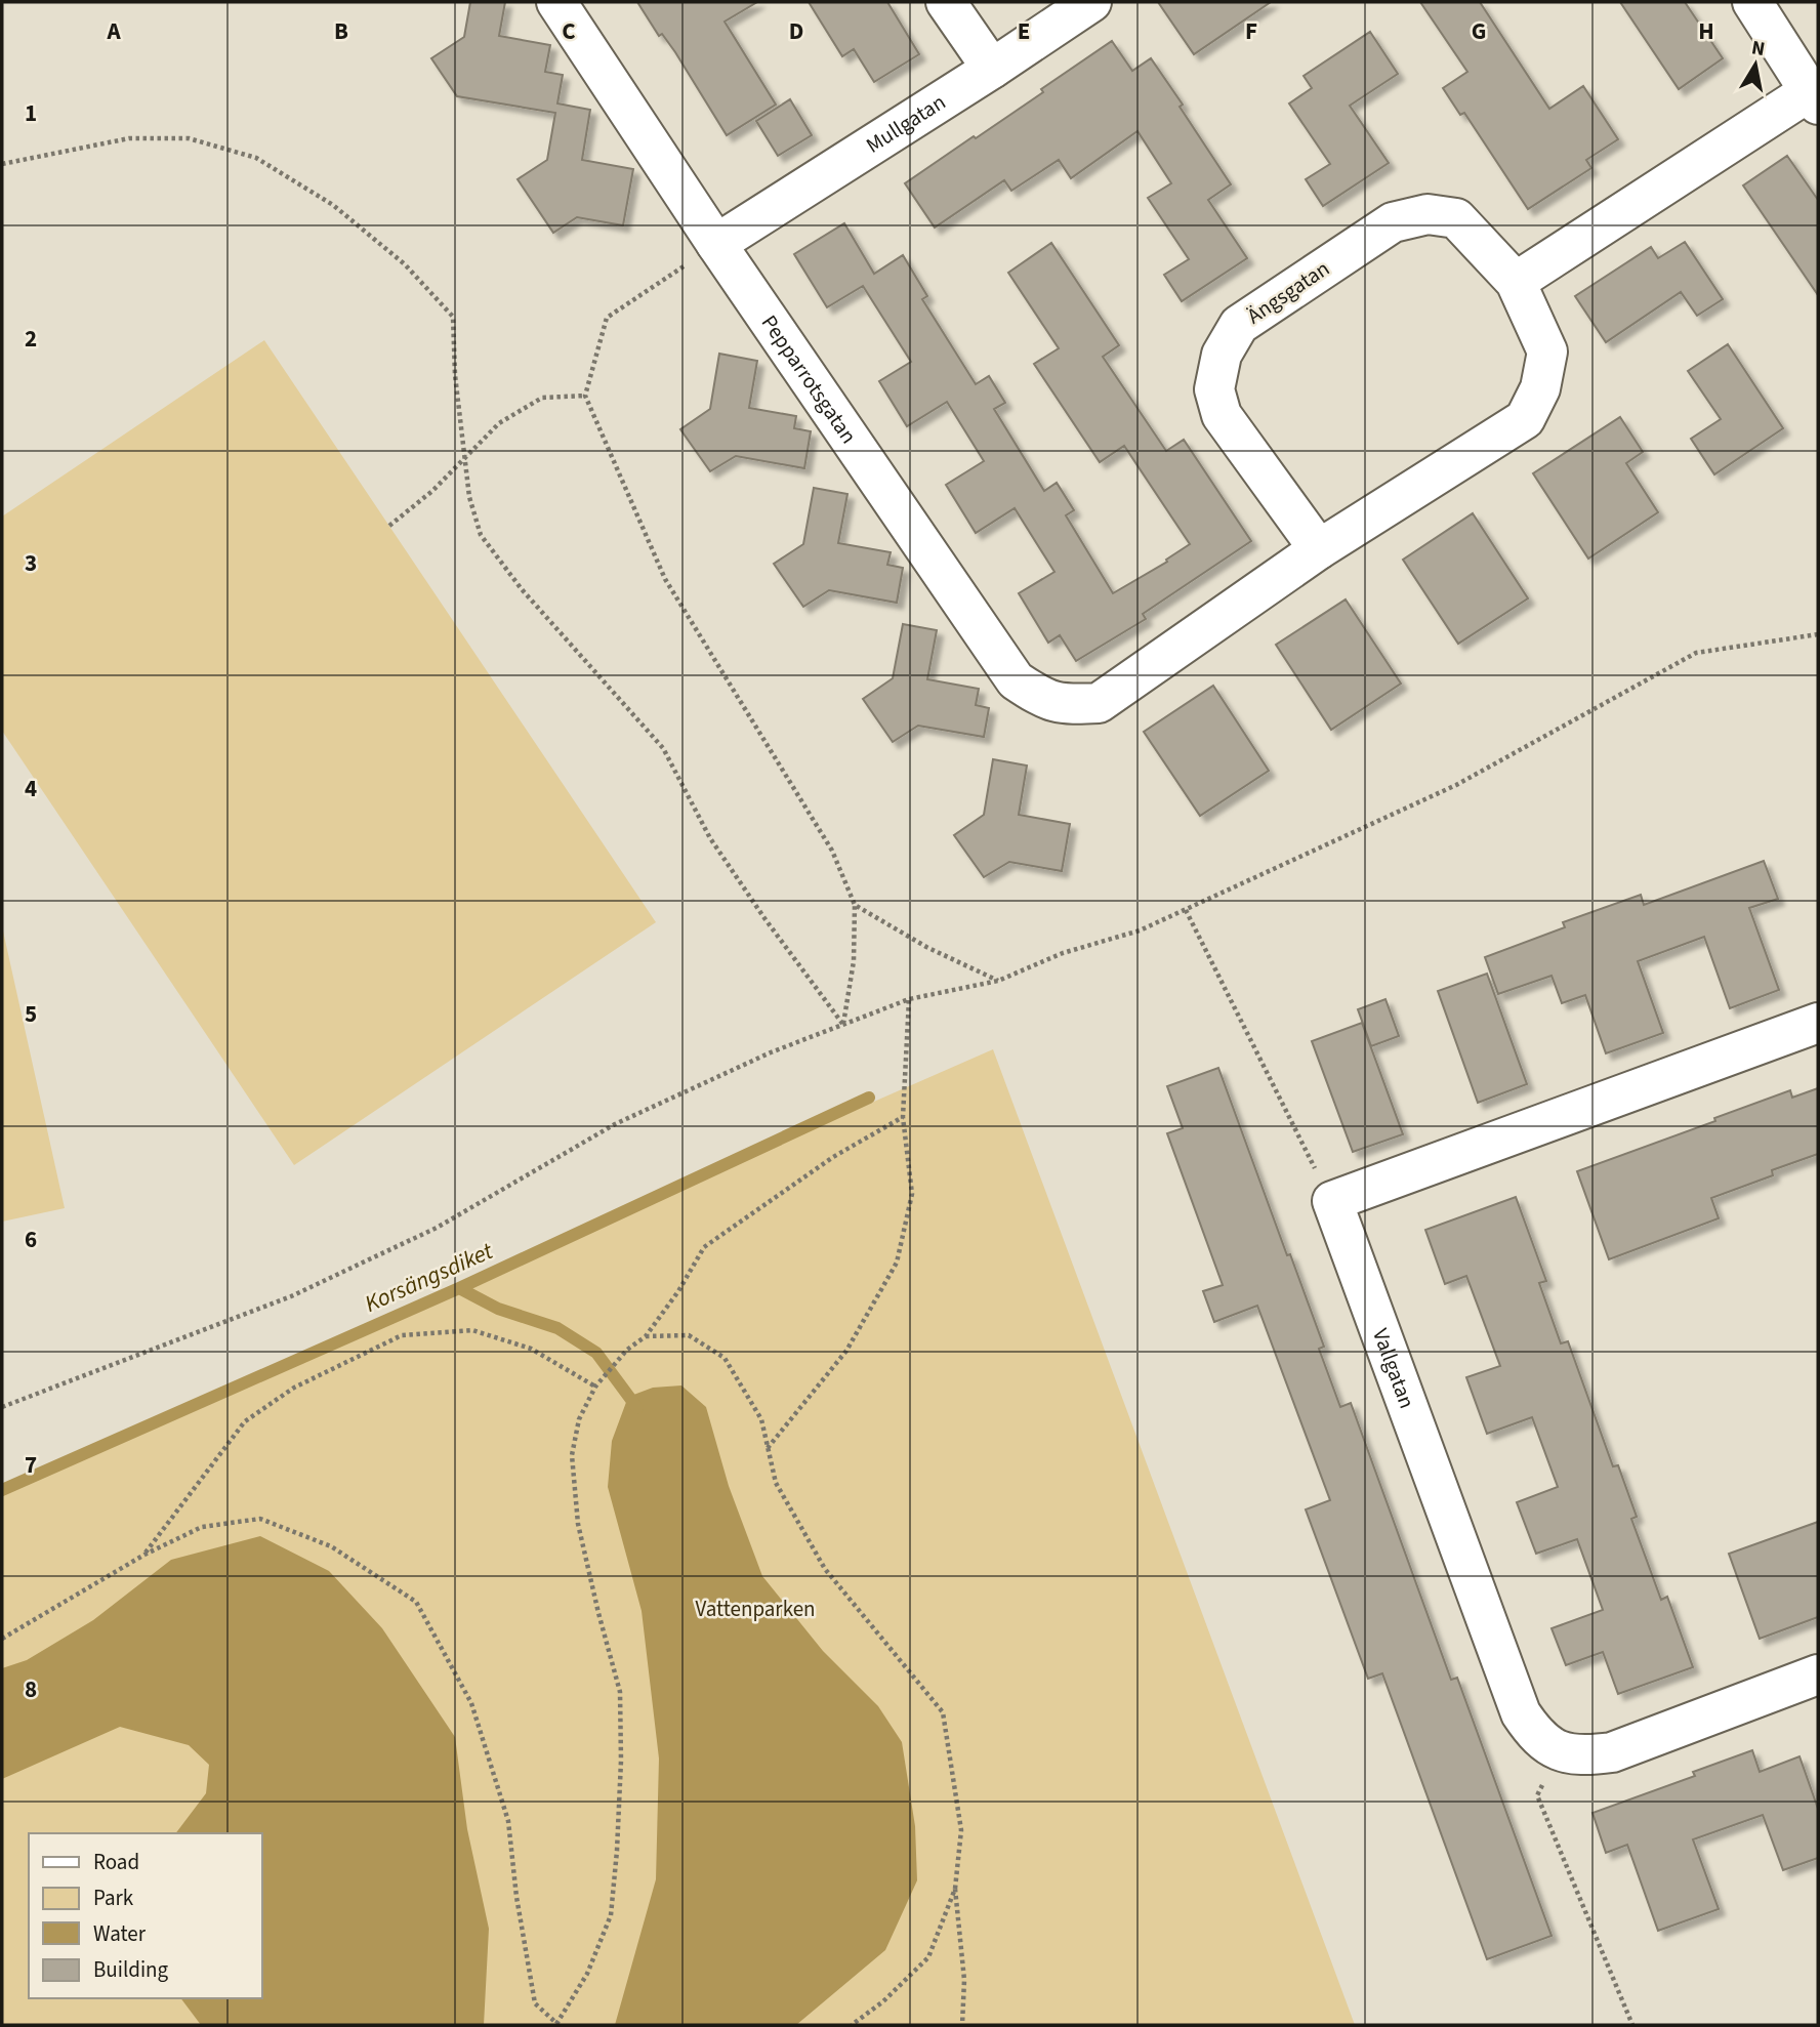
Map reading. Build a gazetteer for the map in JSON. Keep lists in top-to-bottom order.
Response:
{
  "streets": {
    "street": [
      "Mullgatan",
      "Ängsgatan",
      "Pepparrotsgatan",
      "Vallgatan"
    ]
  },
  "crossings": [
    ["Mullgatan", "Pepparrotsgatan"],
    ["Ängsgatan", "Pepparrotsgatan"]
  ],
  "water": ["Korsängsdiket"],
  "parks": ["Vattenparken"],
  "legend": [
    "Road",
    "Park",
    "Water",
    "Building"
  ],
  "north": "top",
  "grid": {
    "columns": [
      "A",
      "B",
      "C",
      "D",
      "E",
      "F",
      "G",
      "H"
    ],
    "rows": [
      "1",
      "2",
      "3",
      "4",
      "5",
      "6",
      "7",
      "8"
    ]
  }
}
